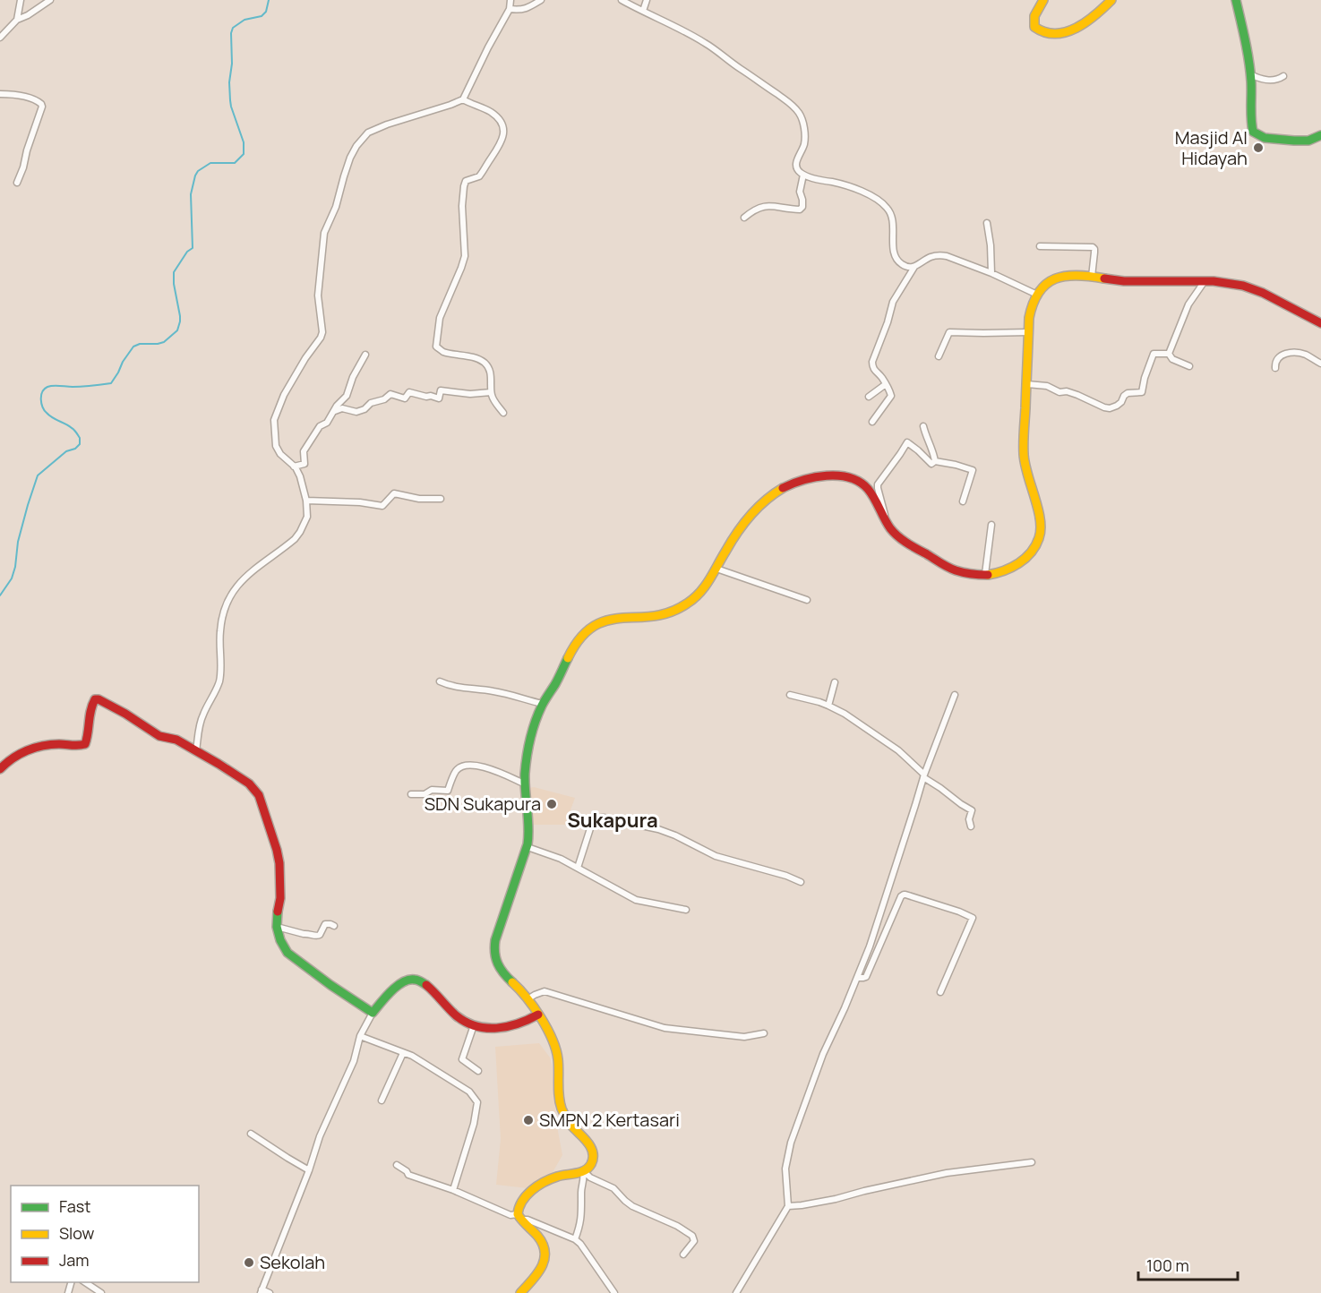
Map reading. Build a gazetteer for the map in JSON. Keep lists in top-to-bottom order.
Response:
{
  "districts": ["Sukapura"],
  "places": [
    "Masjid Al Hidayah",
    "SDN Sukapura",
    "SMPN 2 Kertasari",
    "Sekolah"
  ],
  "legend": ["Fast", "Slow", "Jam"],
  "scale_bar": "100 m"
}
